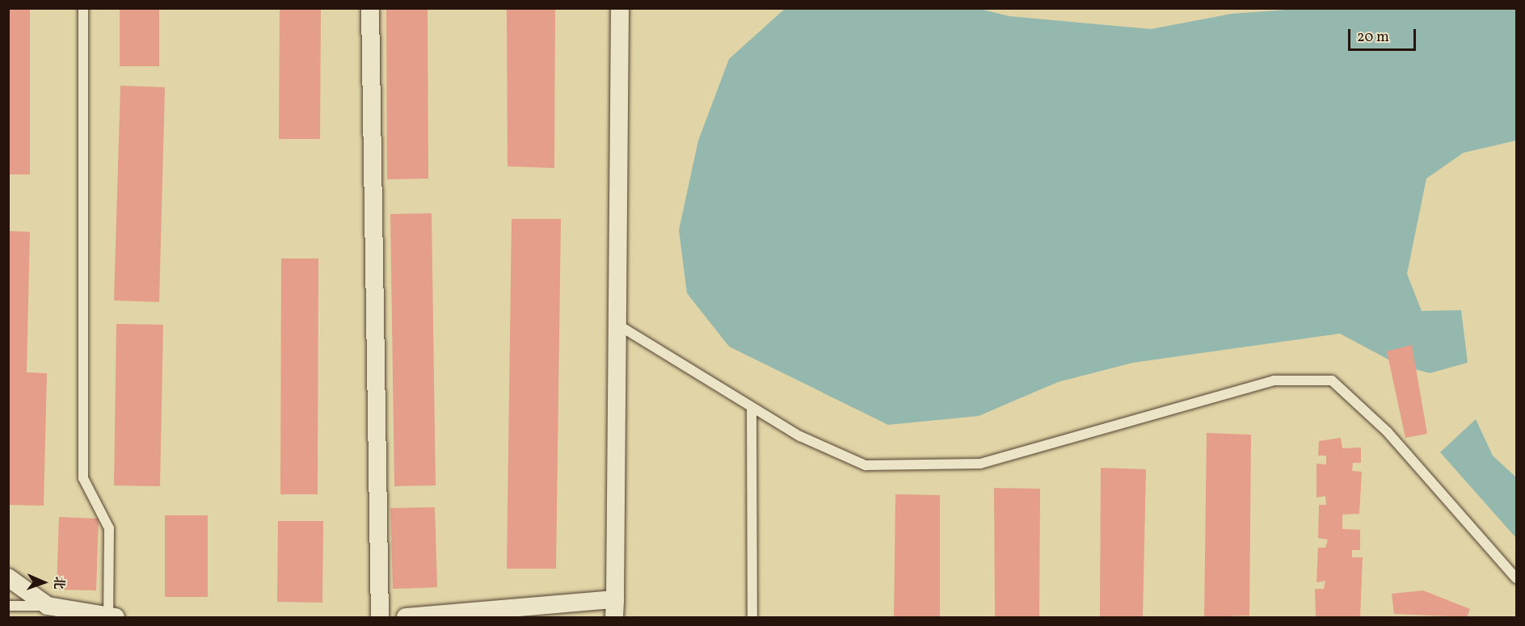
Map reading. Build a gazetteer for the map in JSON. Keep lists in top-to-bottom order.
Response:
{
  "scale_bar": "20 m",
  "north": "right"
}
